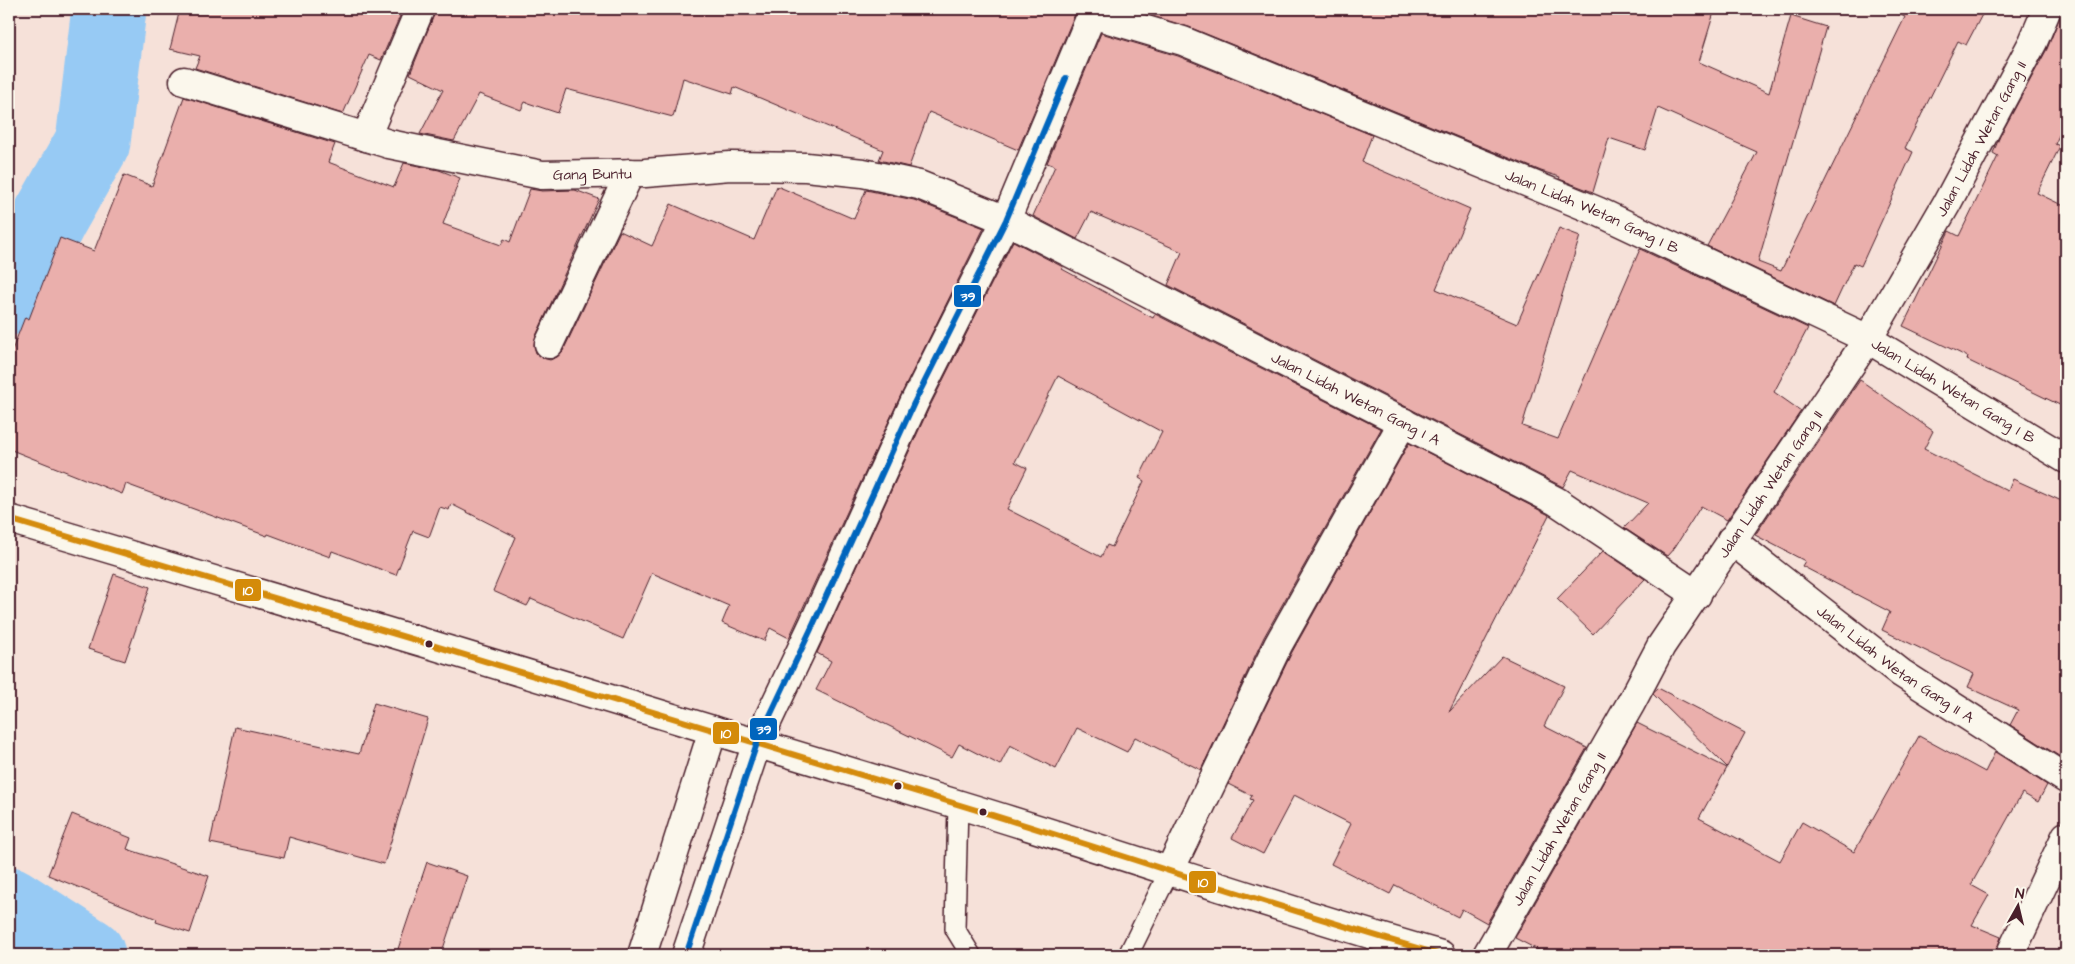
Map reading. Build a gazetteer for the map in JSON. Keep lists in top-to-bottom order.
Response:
{
  "streets": {
    "street": [
      "Jalan Lidah Wetan Gang II",
      "Gang Buntu",
      "Jalan Lidah Wetan Gang I B",
      "Jalan Lidah Wetan Gang I A",
      "Jalan Lidah Wetan Gang II A"
    ]
  },
  "crossings": [
    ["Jalan Lidah Wetan Gang II", "Jalan Lidah Wetan Gang I B"],
    ["Jalan Lidah Wetan Gang II", "Jalan Lidah Wetan Gang I A"],
    ["Jalan Lidah Wetan Gang II", "Jalan Lidah Wetan Gang II A"],
    ["Gang Buntu", "Jalan Lidah Wetan Gang I A"]
  ],
  "lines": ["transit line 39", "transit line 10"],
  "north": "top"
}
